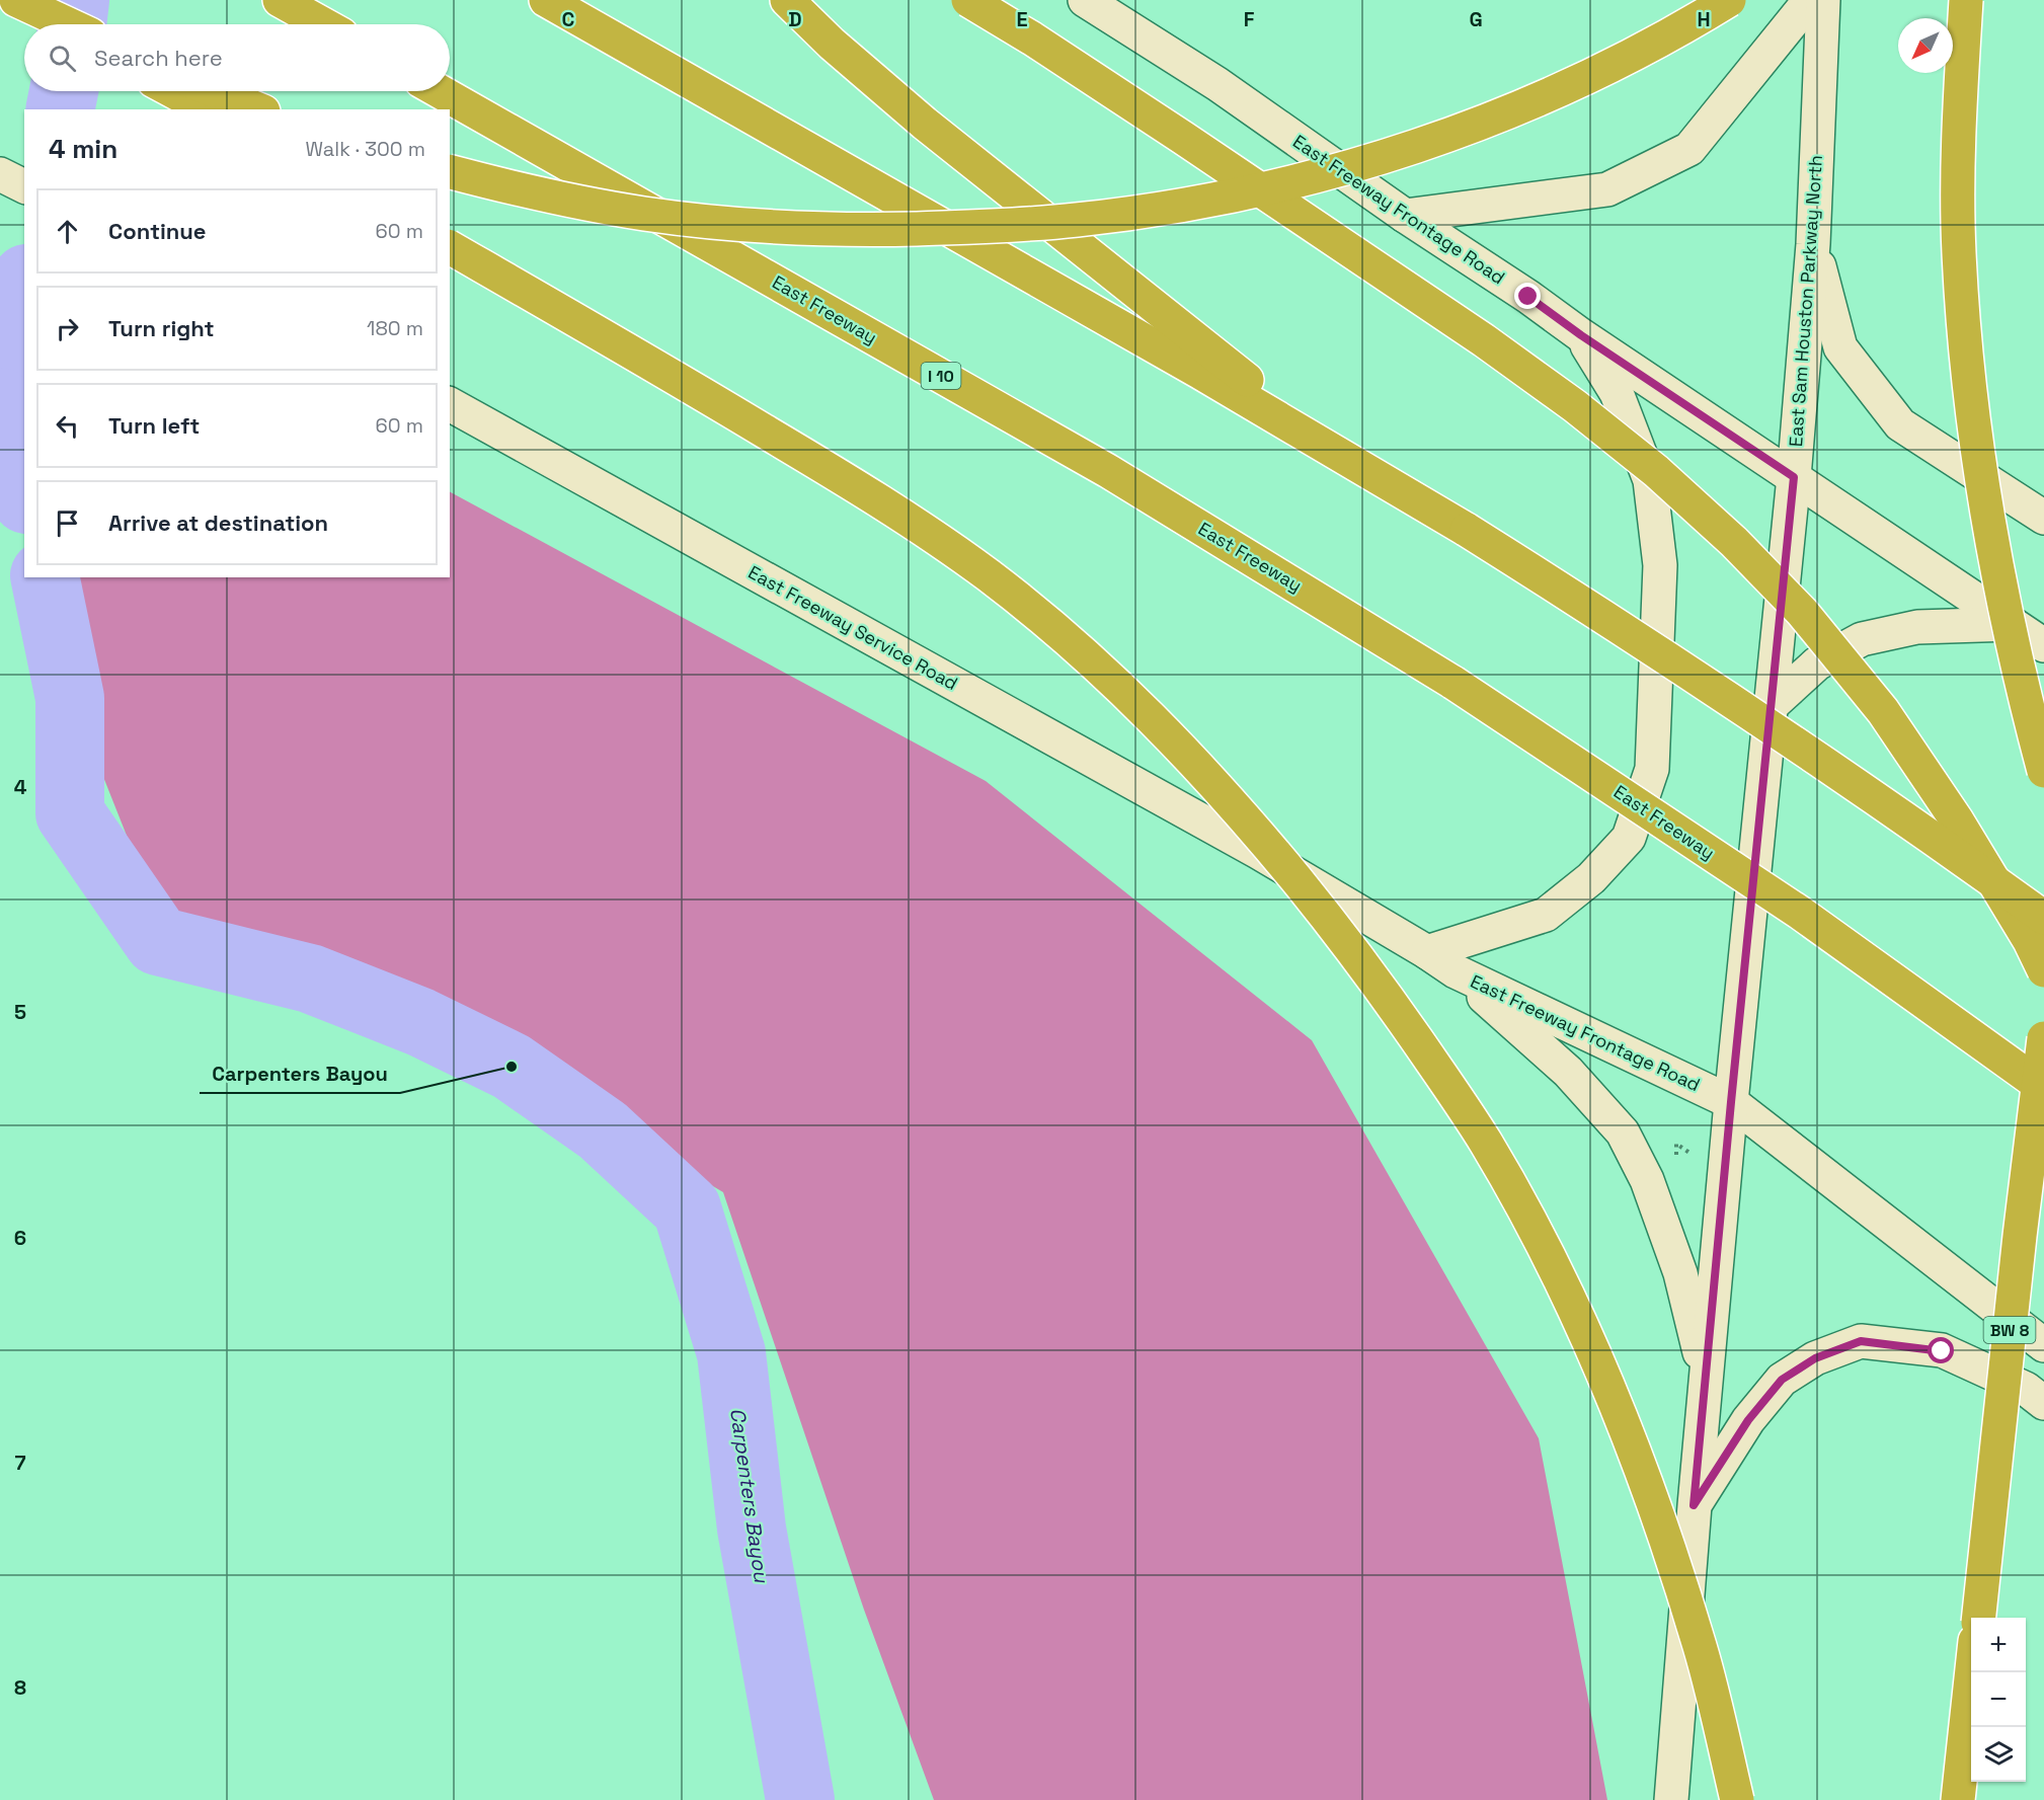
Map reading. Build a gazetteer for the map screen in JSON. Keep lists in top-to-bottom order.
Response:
{
  "streets": {
    "highway": ["East Freeway", "I 10", "BW 8"],
    "main road": ["East Freeway Frontage Road", "East Sam Houston Parkway North", "East Freeway Service Road"]
  },
  "crossings": [
    ["East Freeway Frontage Road", "East Sam Houston Parkway North"],
    ["East Freeway Frontage Road", "East Freeway Service Road"]
  ],
  "water": ["Carpenters Bayou"],
  "places": ["Carpenters Bayou"],
  "north": "bottom left",
  "page": {
    "search": "Search here",
    "heading": ["4 min", "Walk · 300 m"],
    "list": [
      ["Continue", "60 m"],
      ["Turn right", "180 m"],
      ["Turn left", "60 m"],
      "Arrive at destination"
    ],
    "map_buttons": ["+", "−"]
  },
  "grid": {
    "columns": [
      "C",
      "D",
      "E",
      "F",
      "G",
      "H"
    ],
    "rows": [
      "4",
      "5",
      "6",
      "7",
      "8"
    ]
  }
}
